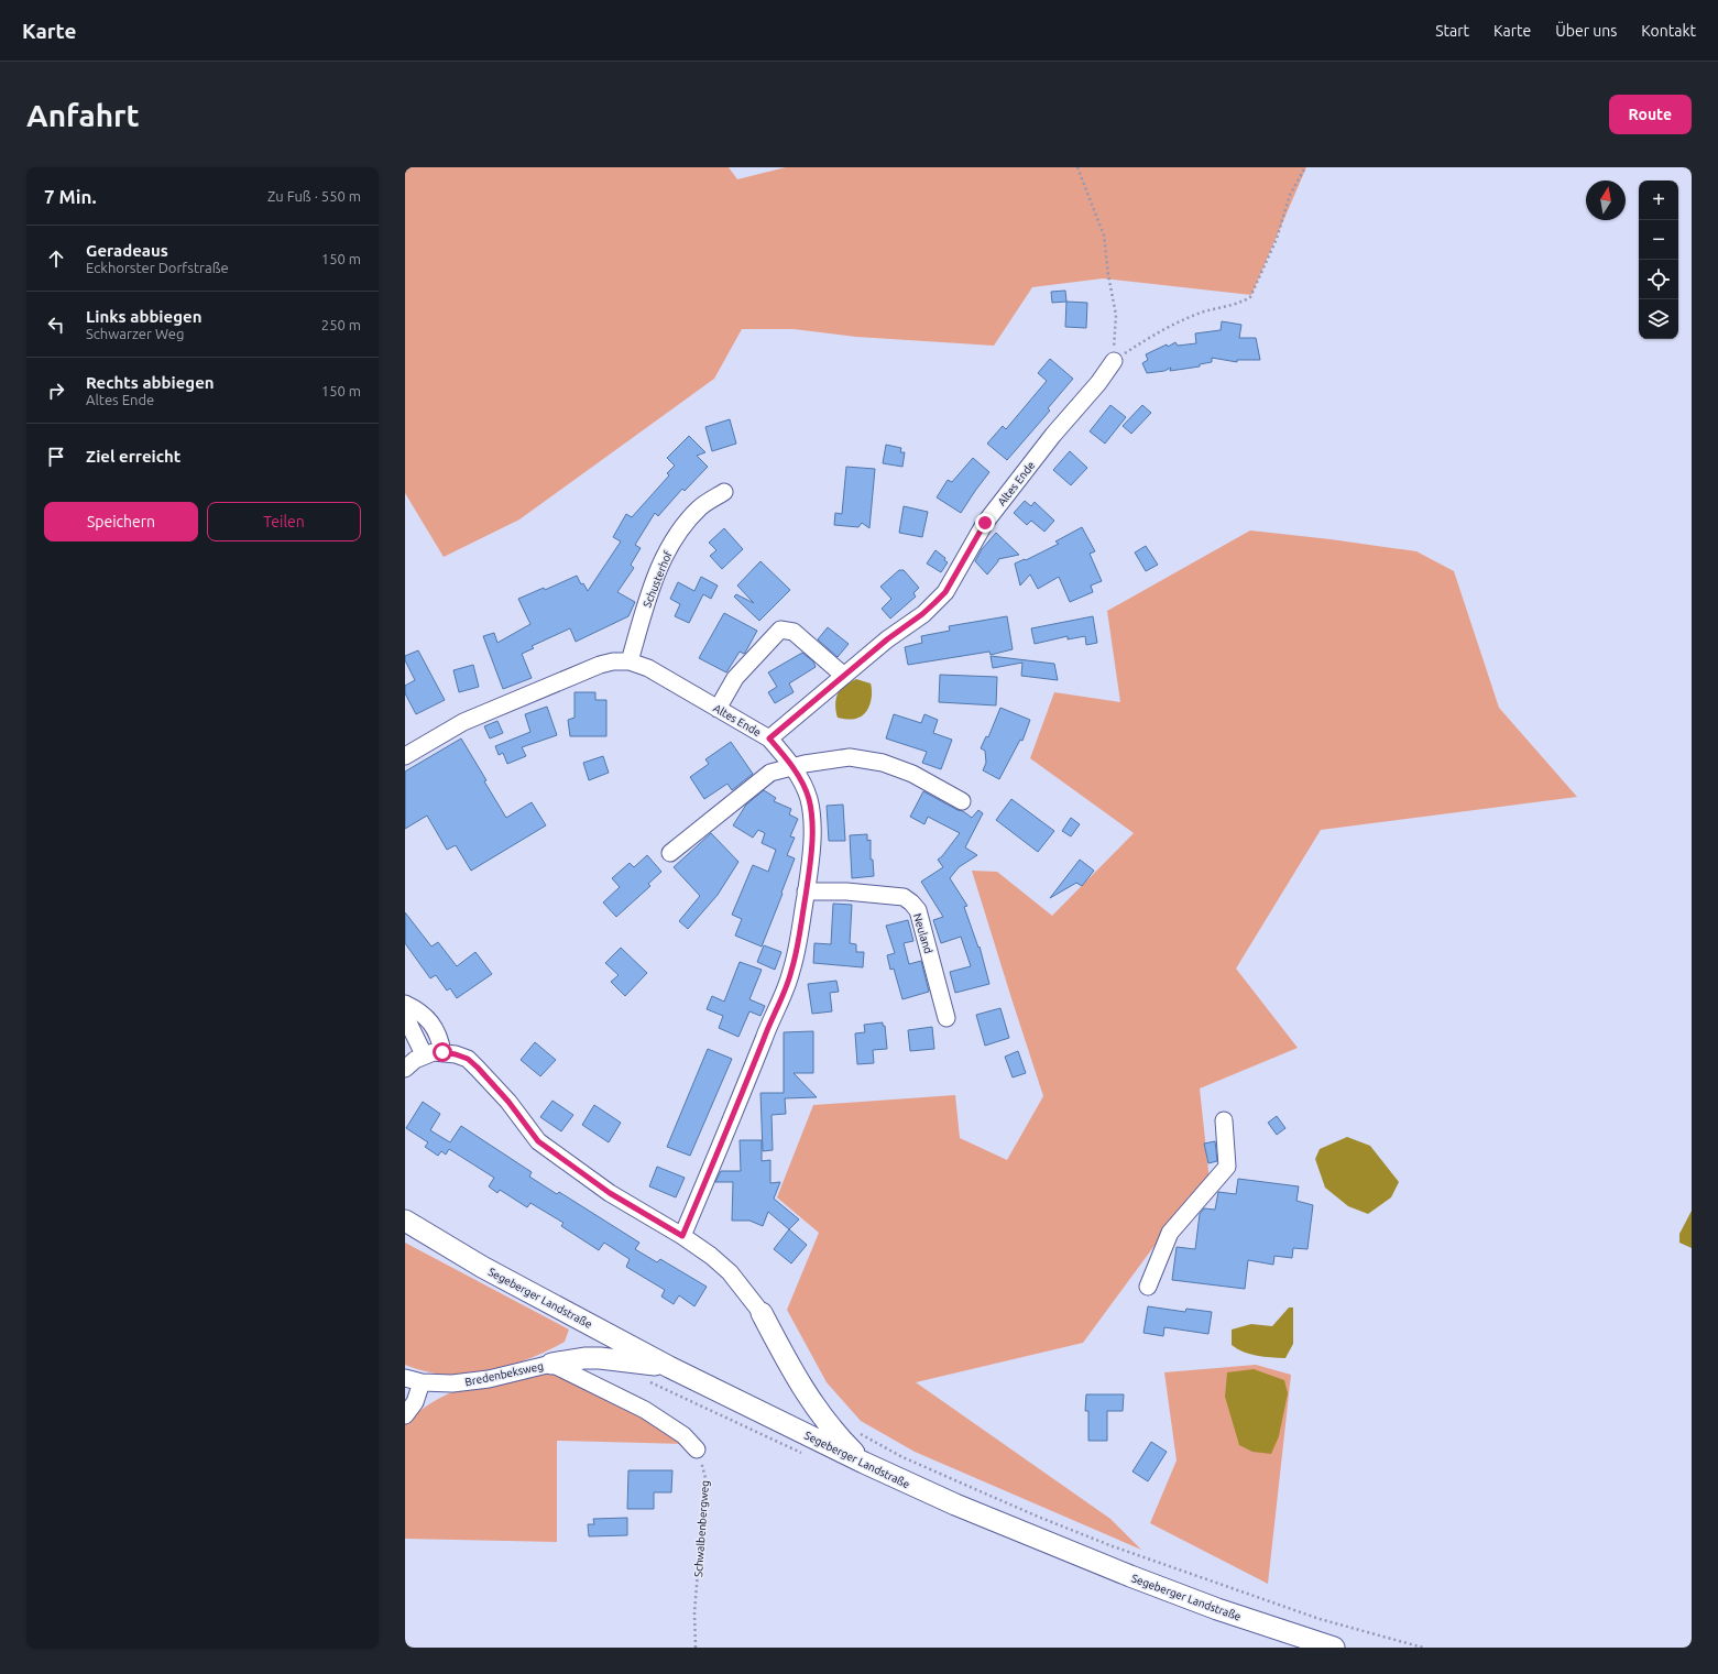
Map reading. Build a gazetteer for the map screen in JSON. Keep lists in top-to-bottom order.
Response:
{
  "streets": {
    "main road": ["Segeberger Landstraße"],
    "street": [
      "Altes Ende",
      "Schusterhof",
      "Neuland",
      "Bredenbeksweg"
    ],
    "path": ["Schwalbenbergweg"]
  },
  "crossings": [
    ["Altes Ende", "Schusterhof"]
  ],
  "north": "top",
  "page": {
    "header": "Karte",
    "nav": [
      "Start",
      "Karte",
      "Über uns",
      "Kontakt"
    ],
    "buttons": [
      "Route",
      ["Speichern", "Teilen"]
    ],
    "title": "Anfahrt",
    "heading": ["7 Min.", "Zu Fuß · 550 m"],
    "map_buttons": ["+", "−"],
    "list": [
      ["Geradeaus", "Eckhorster Dorfstraße", "150 m"],
      ["Links abbiegen", "Schwarzer Weg", "250 m"],
      ["Rechts abbiegen", "Altes Ende", "150 m"],
      "Ziel erreicht"
    ]
  }
}
